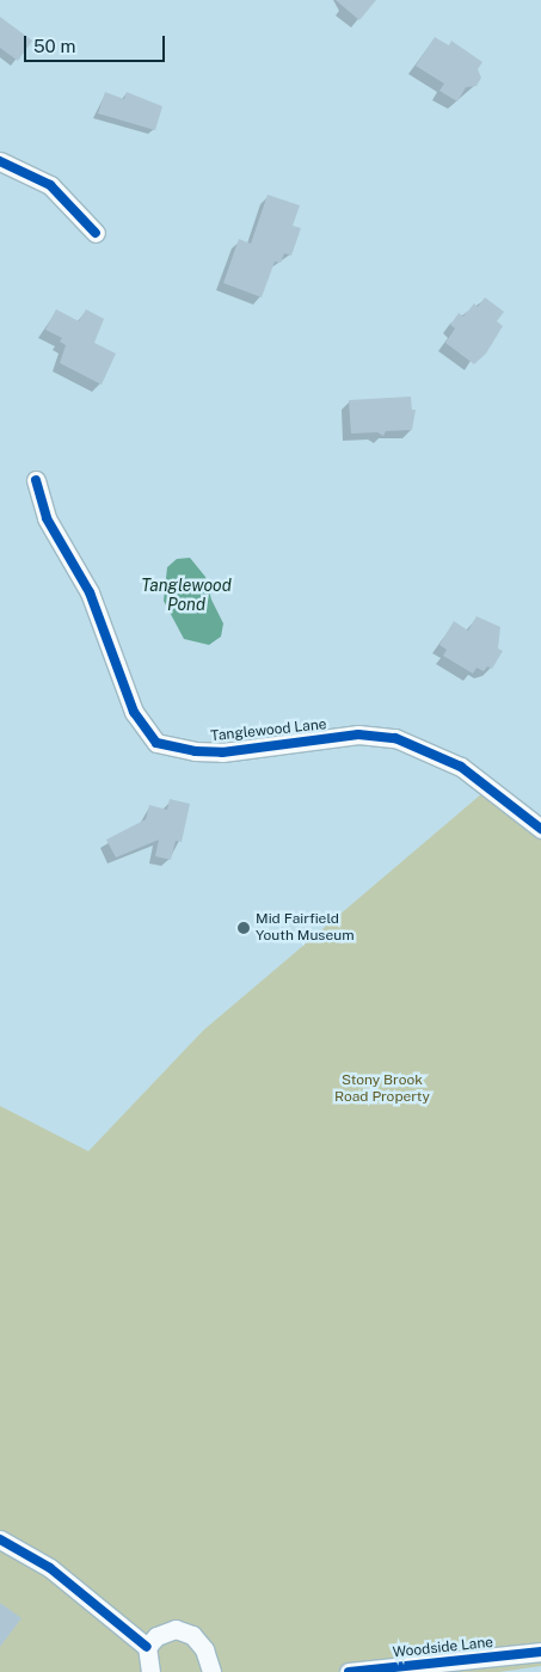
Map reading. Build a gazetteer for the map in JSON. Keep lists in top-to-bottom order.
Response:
{
  "streets": {
    "street": ["Tanglewood Lane", "Woodside Lane"]
  },
  "water": ["Tanglewood Pond"],
  "parks": ["Stony Brook Road Property"],
  "places": ["Mid Fairfield Youth Museum"],
  "scale_bar": "50 m"
}
